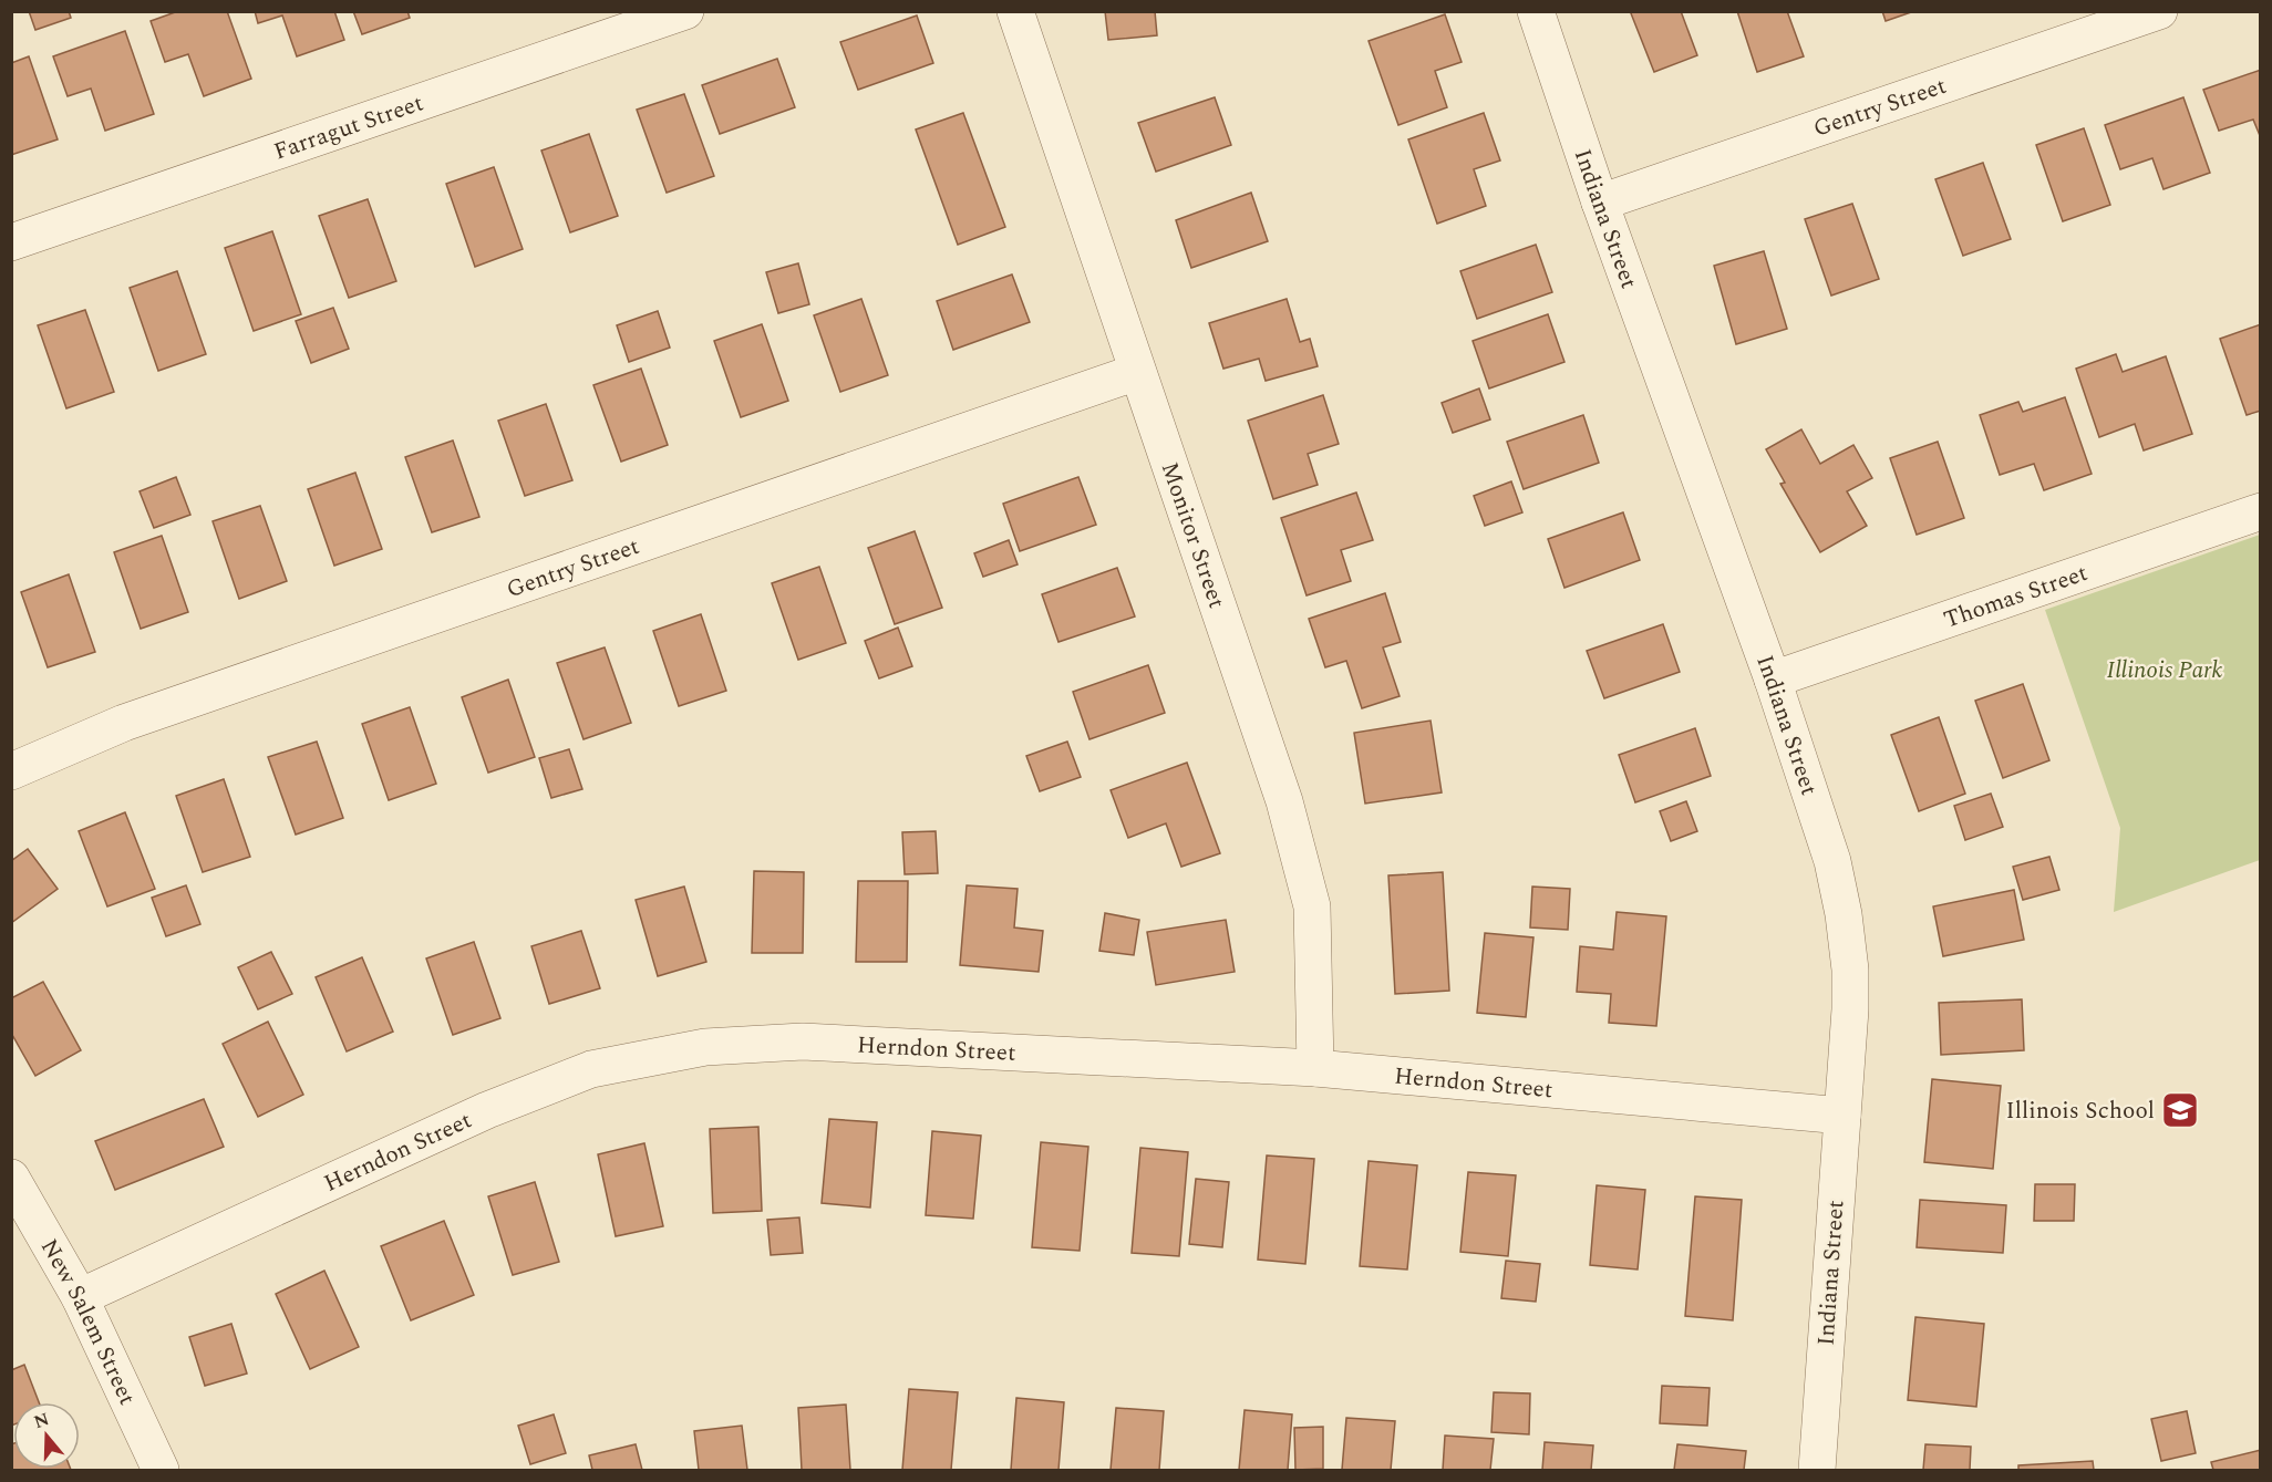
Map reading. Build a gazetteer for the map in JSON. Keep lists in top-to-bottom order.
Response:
{
  "streets": {
    "street": [
      "Gentry Street",
      "Farragut Street",
      "Indiana Street",
      "Monitor Street",
      "Thomas Street",
      "Herndon Street",
      "New Salem Street"
    ]
  },
  "crossings": [
    ["Gentry Street", "Indiana Street"],
    ["Gentry Street", "Monitor Street"],
    ["Indiana Street", "Thomas Street"],
    ["Indiana Street", "Herndon Street"],
    ["Monitor Street", "Herndon Street"],
    ["Herndon Street", "New Salem Street"]
  ],
  "parks": ["Illinois Park"],
  "places": {
    "school or university": ["Illinois School"]
  },
  "north": "top"
}
